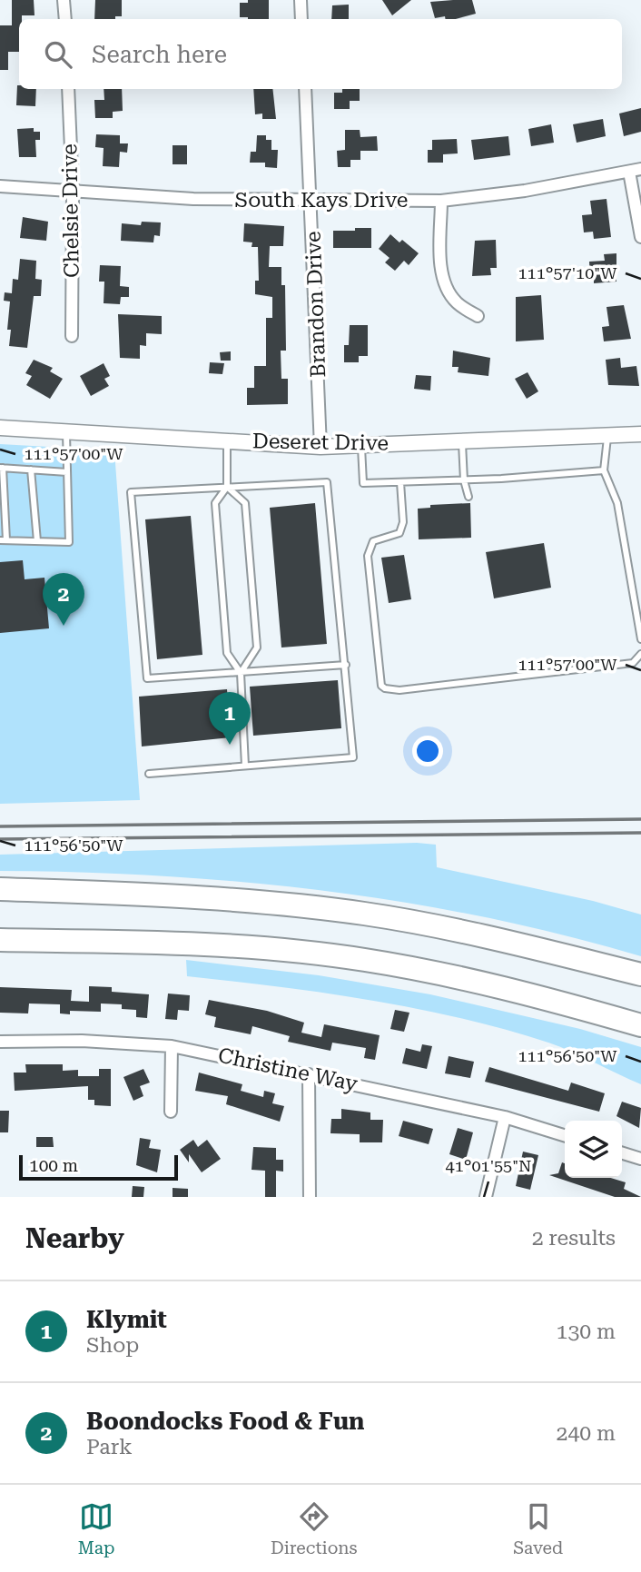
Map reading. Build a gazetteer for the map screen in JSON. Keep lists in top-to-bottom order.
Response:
{
  "streets": {
    "street": [
      "South Kays Drive",
      "Chelsie Drive",
      "Brandon Drive",
      "Deseret Drive",
      "Christine Way"
    ]
  },
  "crossings": [
    ["South Kays Drive", "Chelsie Drive"],
    ["South Kays Drive", "Brandon Drive"],
    ["Brandon Drive", "Deseret Drive"]
  ],
  "scale_bar": "100 m",
  "page": {
    "search": "Search here",
    "pins": ["2", "1"],
    "scale": "100 m",
    "heading": ["Nearby", "2 results"],
    "list": [
      {
        "mark": "1",
        "name": "Klymit",
        "note": "Shop",
        "value": "130 m"
      },
      {
        "mark": "2",
        "name": "Boondocks Food & Fun",
        "note": "Park",
        "value": "240 m"
      }
    ],
    "nav": ["Map", "Directions", "Saved"]
  },
  "coordinates": [
    "111°57'10\"W",
    "111°57'00\"W",
    "111°56'50\"W",
    "41°01'55\"N"
  ]
}
